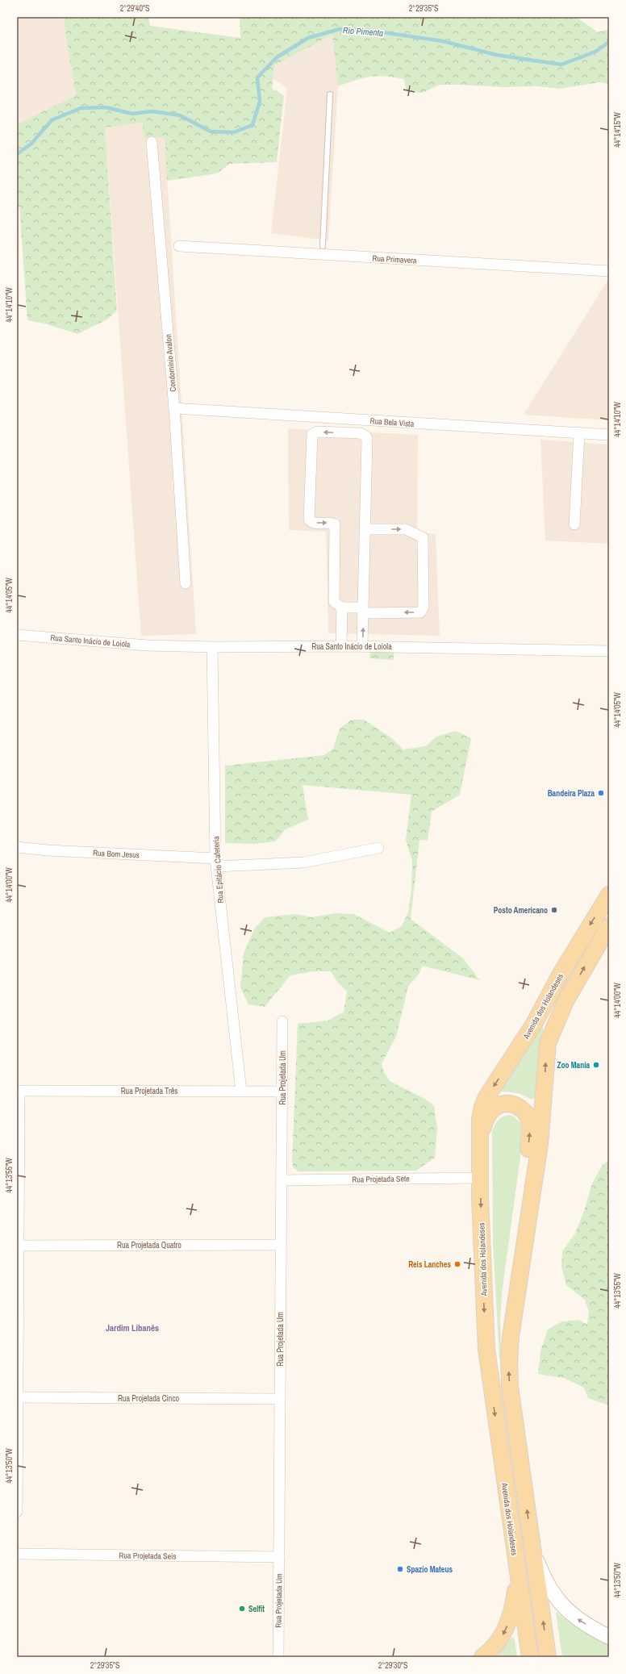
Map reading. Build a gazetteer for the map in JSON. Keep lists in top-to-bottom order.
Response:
{
  "streets": {
    "main road": ["Avenida dos Holandeses"],
    "street": [
      "Rua Primavera",
      "Condomínio Avalon",
      "Rua Bela Vista",
      "Rua Santo Inácio de Loiola",
      "Rua Bom Jesus",
      "Rua Epitácio Cafeteria",
      "Rua Projetada Um",
      "Rua Projetada Três",
      "Rua Projetada Sete",
      "Rua Projetada Quatro",
      "Rua Projetada Cinco",
      "Rua Projetada Seis"
    ]
  },
  "crossings": [
    ["Condomínio Avalon", "Rua Bela Vista"],
    ["Rua Santo Inácio de Loiola", "Rua Epitácio Cafeteria"],
    ["Rua Bom Jesus", "Rua Epitácio Cafeteria"],
    ["Rua Epitácio Cafeteria", "Rua Projetada Três"],
    ["Avenida dos Holandeses", "Rua Projetada Sete"],
    ["Rua Projetada Um", "Rua Projetada Três"],
    ["Rua Projetada Um", "Rua Projetada Sete"],
    ["Rua Projetada Um", "Rua Projetada Quatro"],
    ["Rua Projetada Um", "Rua Projetada Cinco"],
    ["Rua Projetada Um", "Rua Projetada Seis"]
  ],
  "districts": ["Jardim Libanês"],
  "water": ["Rio Pimenta"],
  "places": [
    "Bandeira Plaza",
    "Posto Americano",
    "Zoo Mania",
    "Reis Lanches",
    "Spazio Mateus",
    "Selfit"
  ],
  "coordinates": [
    "2°29'40\"S",
    "2°29'35\"S",
    "44°14'15\"W",
    "44°14'10\"W",
    "44°14'05\"W",
    "44°14'00\"W",
    "44°13'55\"W",
    "44°13'50\"W",
    "2°29'30\"S"
  ]
}
